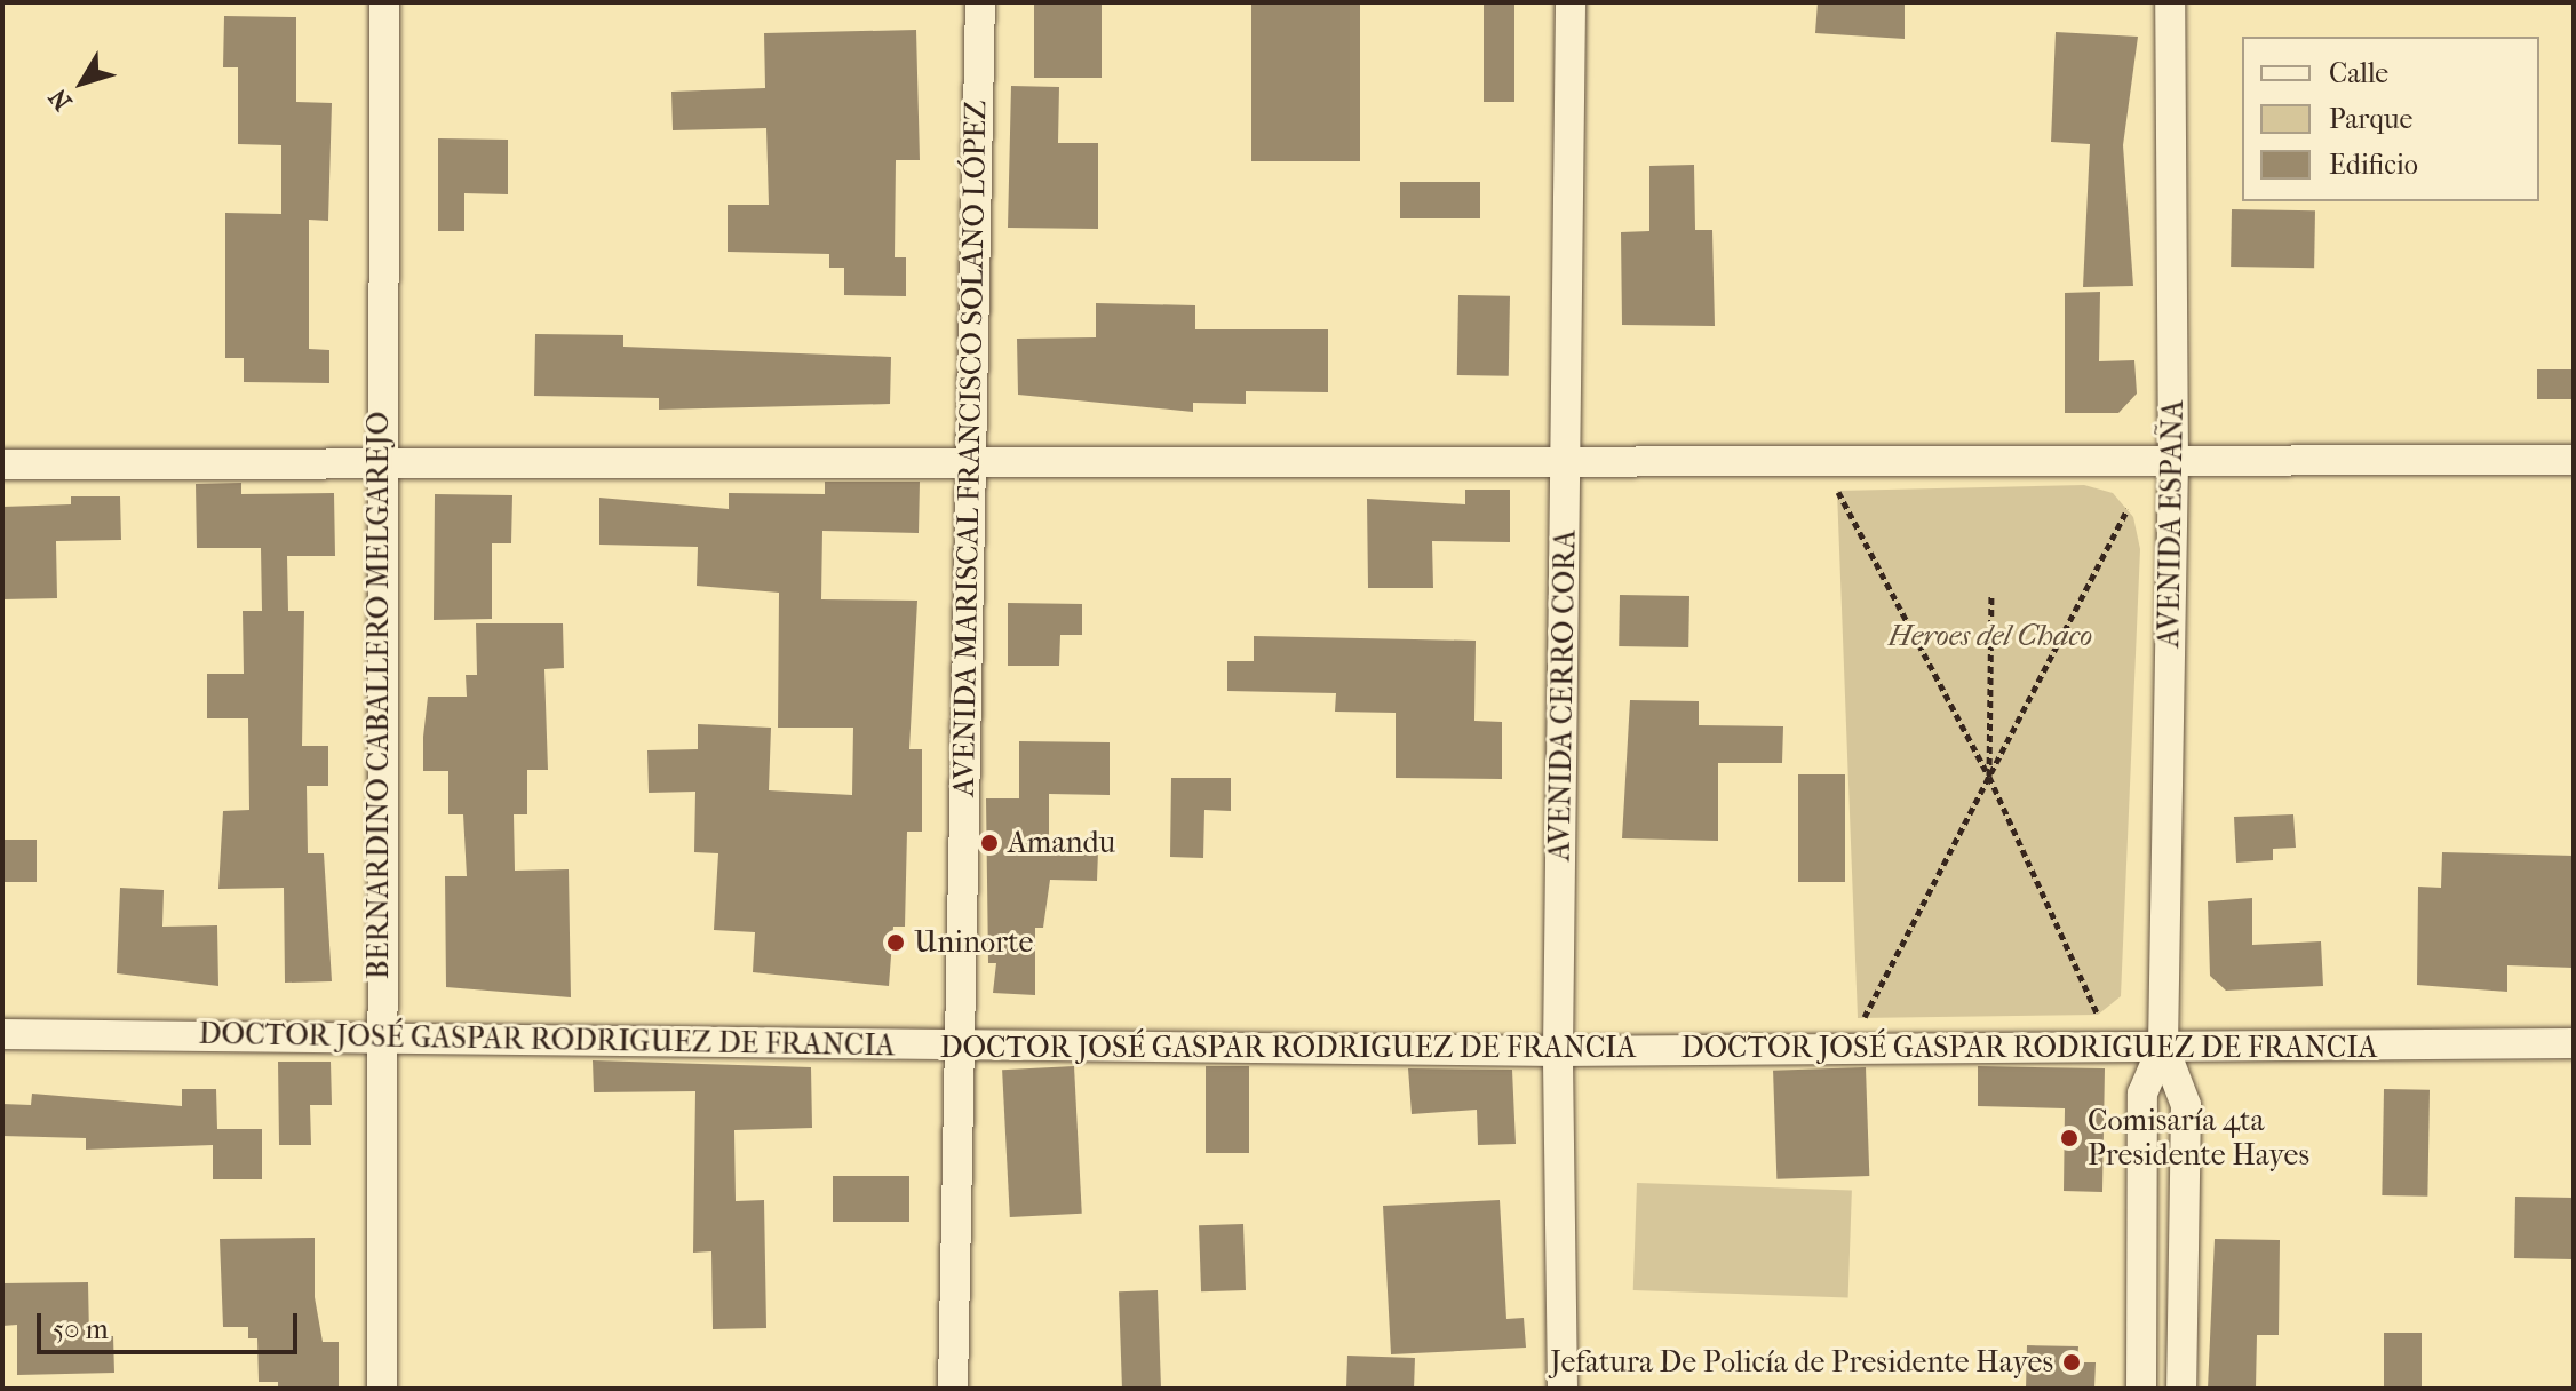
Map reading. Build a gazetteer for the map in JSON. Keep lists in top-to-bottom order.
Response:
{
  "streets": {
    "street": [
      "AVENIDA MARISCAL FRANCISCO SOLANO LÓPEZ",
      "AVENIDA ESPAÑA",
      "BERNARDINO CABALLERO MELGAREJO",
      "AVENIDA CERRO CORA",
      "DOCTOR JOSÉ GASPAR RODRIGUEZ DE FRANCIA"
    ]
  },
  "crossings": [
    ["AVENIDA MARISCAL FRANCISCO SOLANO LÓPEZ", "DOCTOR JOSÉ GASPAR RODRIGUEZ DE FRANCIA"],
    ["AVENIDA ESPAÑA", "DOCTOR JOSÉ GASPAR RODRIGUEZ DE FRANCIA"],
    ["BERNARDINO CABALLERO MELGAREJO", "DOCTOR JOSÉ GASPAR RODRIGUEZ DE FRANCIA"],
    ["AVENIDA CERRO CORA", "DOCTOR JOSÉ GASPAR RODRIGUEZ DE FRANCIA"]
  ],
  "parks": ["Heroes del Chaco"],
  "places": [
    "Amandu",
    "Uninorte",
    "Comisaría 4ta Presidente Hayes",
    "Jefatura De Policía de Presidente Hayes"
  ],
  "legend": ["Calle", "Parque", "Edificio"],
  "scale_bar": "50 m",
  "north": "bottom left"
}
